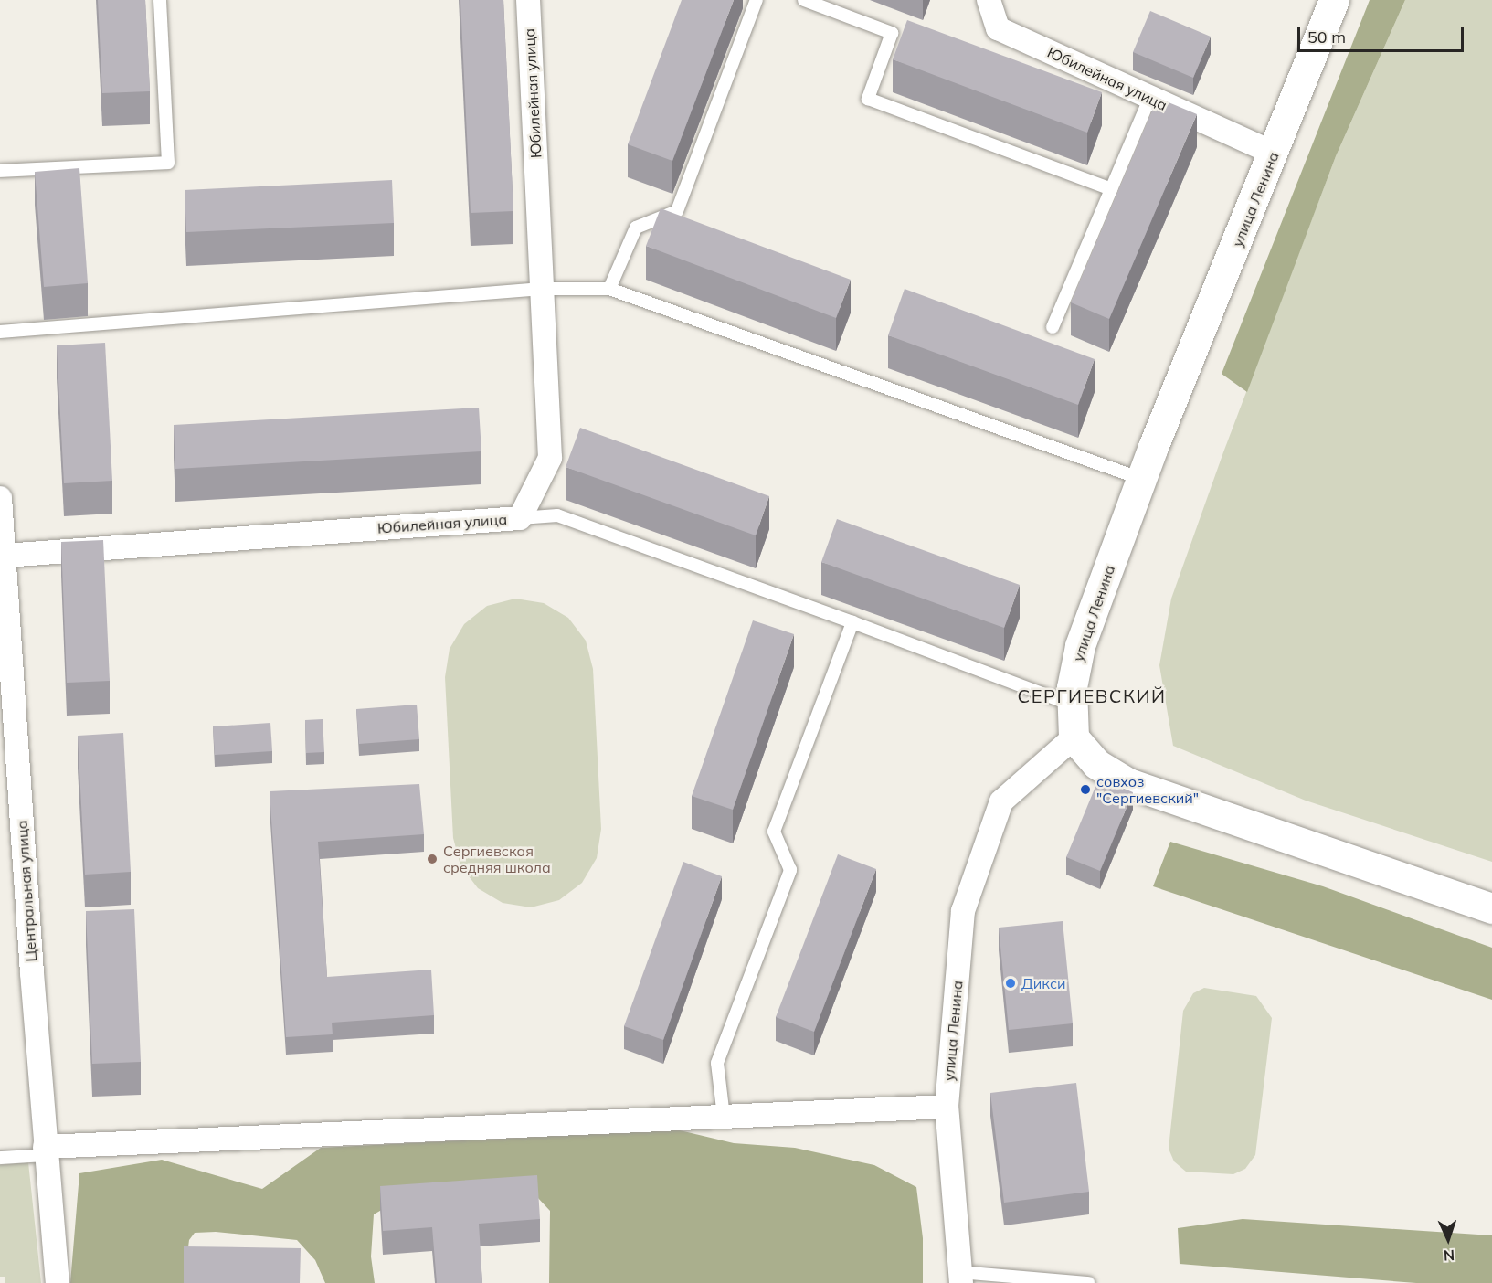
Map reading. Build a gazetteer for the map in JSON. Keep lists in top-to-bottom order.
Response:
{
  "streets": {
    "street": ["Юбилейная улица", "улица Ленина", "Центральная улица"]
  },
  "crossings": [
    ["Юбилейная улица", "улица Ленина"],
    ["Юбилейная улица", "Центральная улица"]
  ],
  "districts": ["СЕРГИЕВСКИЙ"],
  "places": ["совхоз \"Сергиевский\"", "Сергиевская средняя школа", "Дикси"],
  "scale_bar": "50 m",
  "north": "bottom"
}
